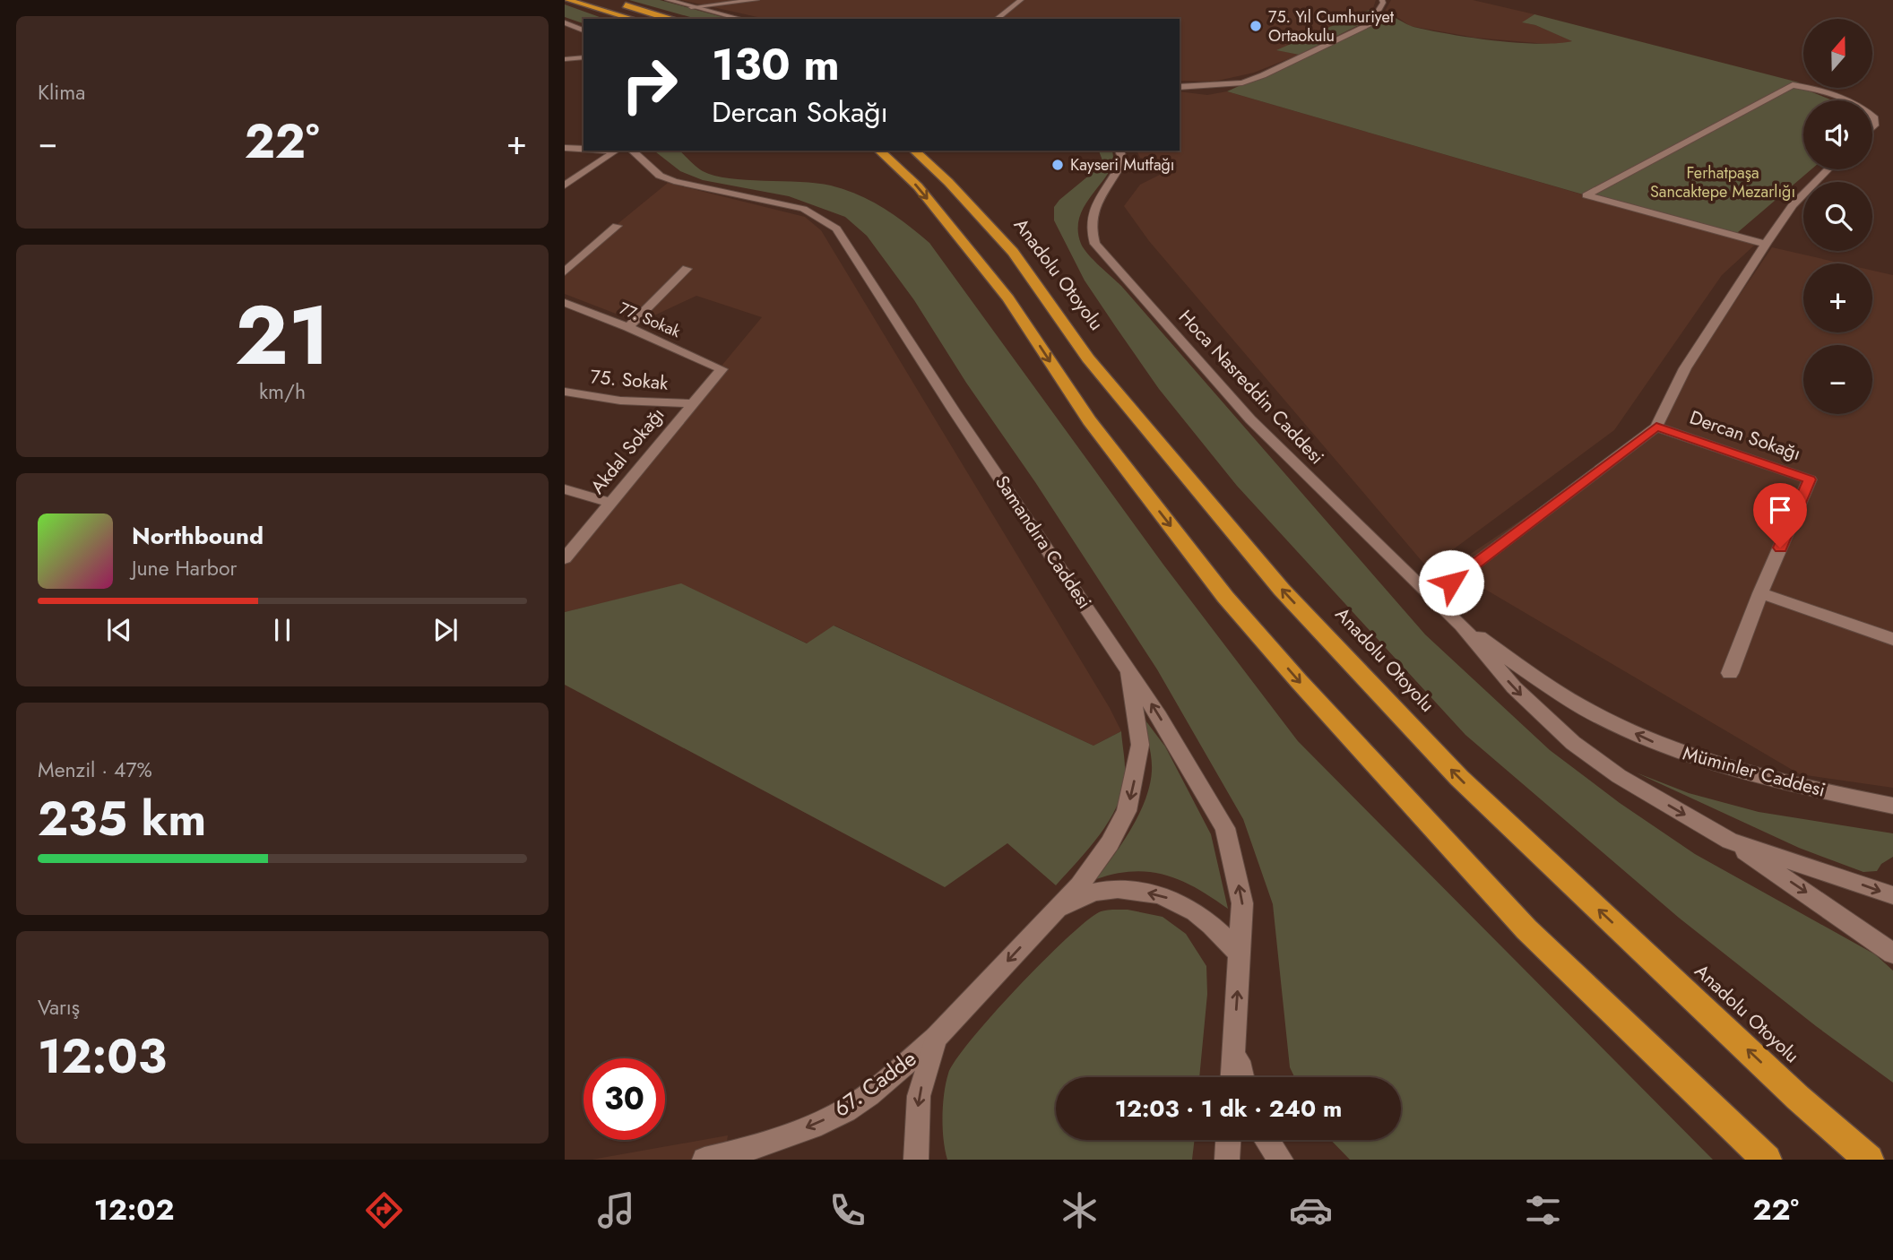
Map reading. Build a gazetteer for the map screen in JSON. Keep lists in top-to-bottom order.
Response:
{
  "streets": {
    "highway": ["Anadolu Otoyolu"],
    "street": [
      "77. Sokak",
      "75. Sokak",
      "Hoca Nasreddin Caddesi",
      "Dercan Sokağı",
      "Akdal Sokağı",
      "Samandıra Caddesi",
      "Müminler Caddesi",
      "67. Cadde"
    ]
  },
  "crossings": [
    ["77. Sokak", "Akdal Sokağı"],
    ["75. Sokak", "Akdal Sokağı"],
    ["Hoca Nasreddin Caddesi", "Müminler Caddesi"],
    ["Samandıra Caddesi", "67. Cadde"]
  ],
  "one_way": ["67. Cadde"],
  "parks": ["Ferhatpaşa Sancaktepe Mezarlığı"],
  "places": ["75. Yıl Cumhuriyet Ortaokulu", "Kayseri Mutfağı"],
  "north": "top",
  "page": {
    "tile": [
      "Klima",
      ["21", "km/h"],
      ["Menzil · 47%", "235 km"],
      ["Varış", "12:03"]
    ],
    "map_buttons": ["+", "−"],
    "turn": ["130 m", "Dercan Sokağı"],
    "heat": ["−", "22°", "+"],
    "song": ["Northbound", "June Harbor"],
    "limit": "30",
    "trip": "12:03 · 1 dk · 240 m",
    "tabs": ["12:02", "22°"]
  }
}
